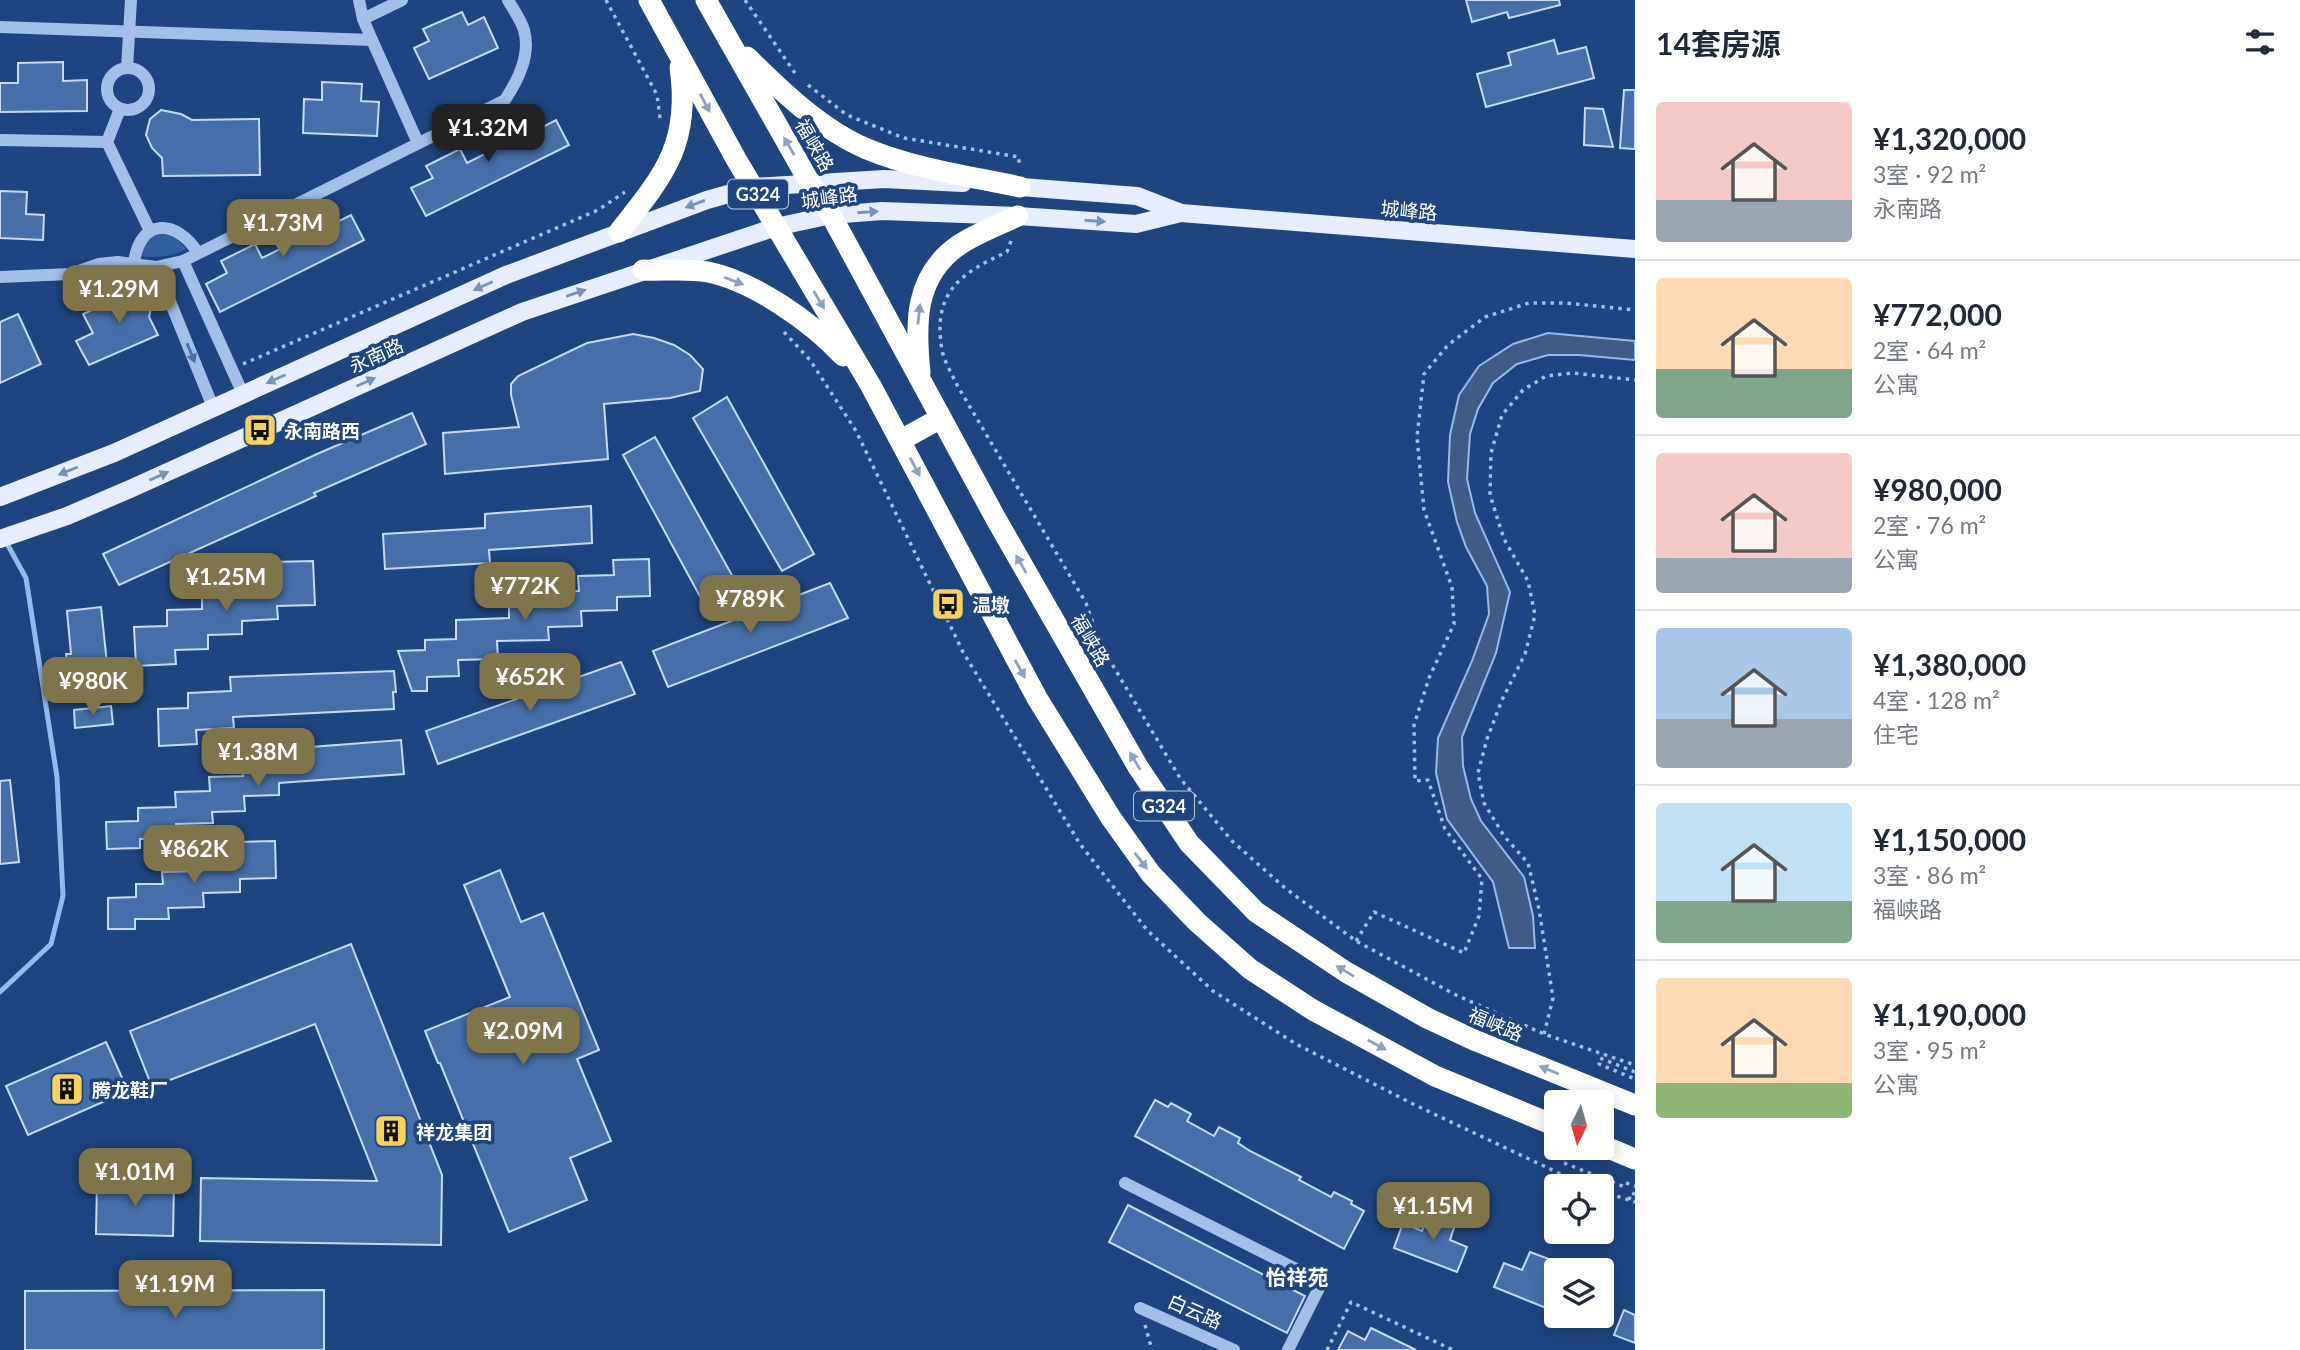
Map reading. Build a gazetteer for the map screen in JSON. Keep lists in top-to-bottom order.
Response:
{
  "streets": {
    "highway": ["福峡路", "G324"],
    "main road": ["城峰路", "永南路"],
    "street": ["白云路"]
  },
  "crossings": [
    ["福峡路", "城峰路"],
    ["G324", "城峰路"],
    ["G324", "永南路"],
    ["城峰路", "永南路"]
  ],
  "one_way": ["永南路"],
  "districts": ["怡祥苑"],
  "places": {
    "bus stop": ["永南路西", "温墩"],
    "building": ["腾龙鞋厂", "祥龙集团"]
  },
  "north": "bottom",
  "page": {
    "heading": "14套房源",
    "list": [
      {
        "name": "¥1,320,000",
        "note": "3室 · 92 m² · 永南路"
      },
      {
        "name": "¥772,000",
        "note": "2室 · 64 m² · 公寓"
      },
      {
        "name": "¥980,000",
        "note": "2室 · 76 m² · 公寓"
      },
      {
        "name": "¥1,380,000",
        "note": "4室 · 128 m² · 住宅"
      },
      {
        "name": "¥1,150,000",
        "note": "3室 · 86 m² · 福峡路"
      },
      {
        "name": "¥1,190,000",
        "note": "3室 · 95 m² · 公寓"
      }
    ],
    "price": [
      "¥1.32M",
      "¥1.73M",
      "¥1.29M",
      "¥1.25M",
      "¥772K",
      "¥789K",
      "¥652K",
      "¥980K",
      "¥1.38M",
      "¥862K",
      "¥2.09M",
      "¥1.01M",
      "¥1.15M",
      "¥1.19M"
    ]
  }
}
